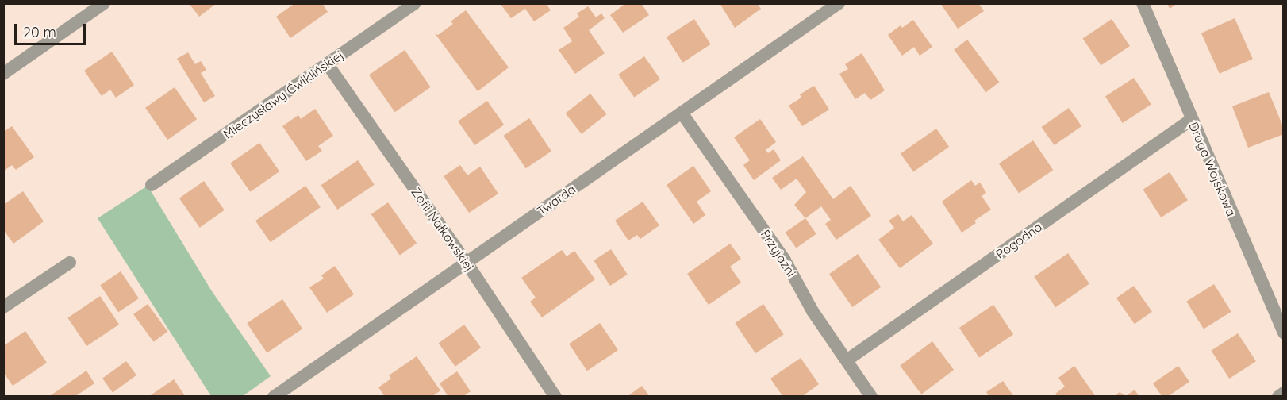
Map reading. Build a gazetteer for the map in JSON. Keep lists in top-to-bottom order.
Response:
{
  "streets": {
    "street": [
      "Mieczysławy Ćwiklińskiej",
      "Droga Wojskowa",
      "Twarda",
      "Zofii Nałkowskiej",
      "Pogodna",
      "Przyjaźni"
    ]
  },
  "crossings": [
    ["Mieczysławy Ćwiklińskiej", "Zofii Nałkowskiej"],
    ["Droga Wojskowa", "Pogodna"],
    ["Twarda", "Zofii Nałkowskiej"],
    ["Twarda", "Przyjaźni"],
    ["Pogodna", "Przyjaźni"]
  ],
  "scale_bar": "20 m"
}
